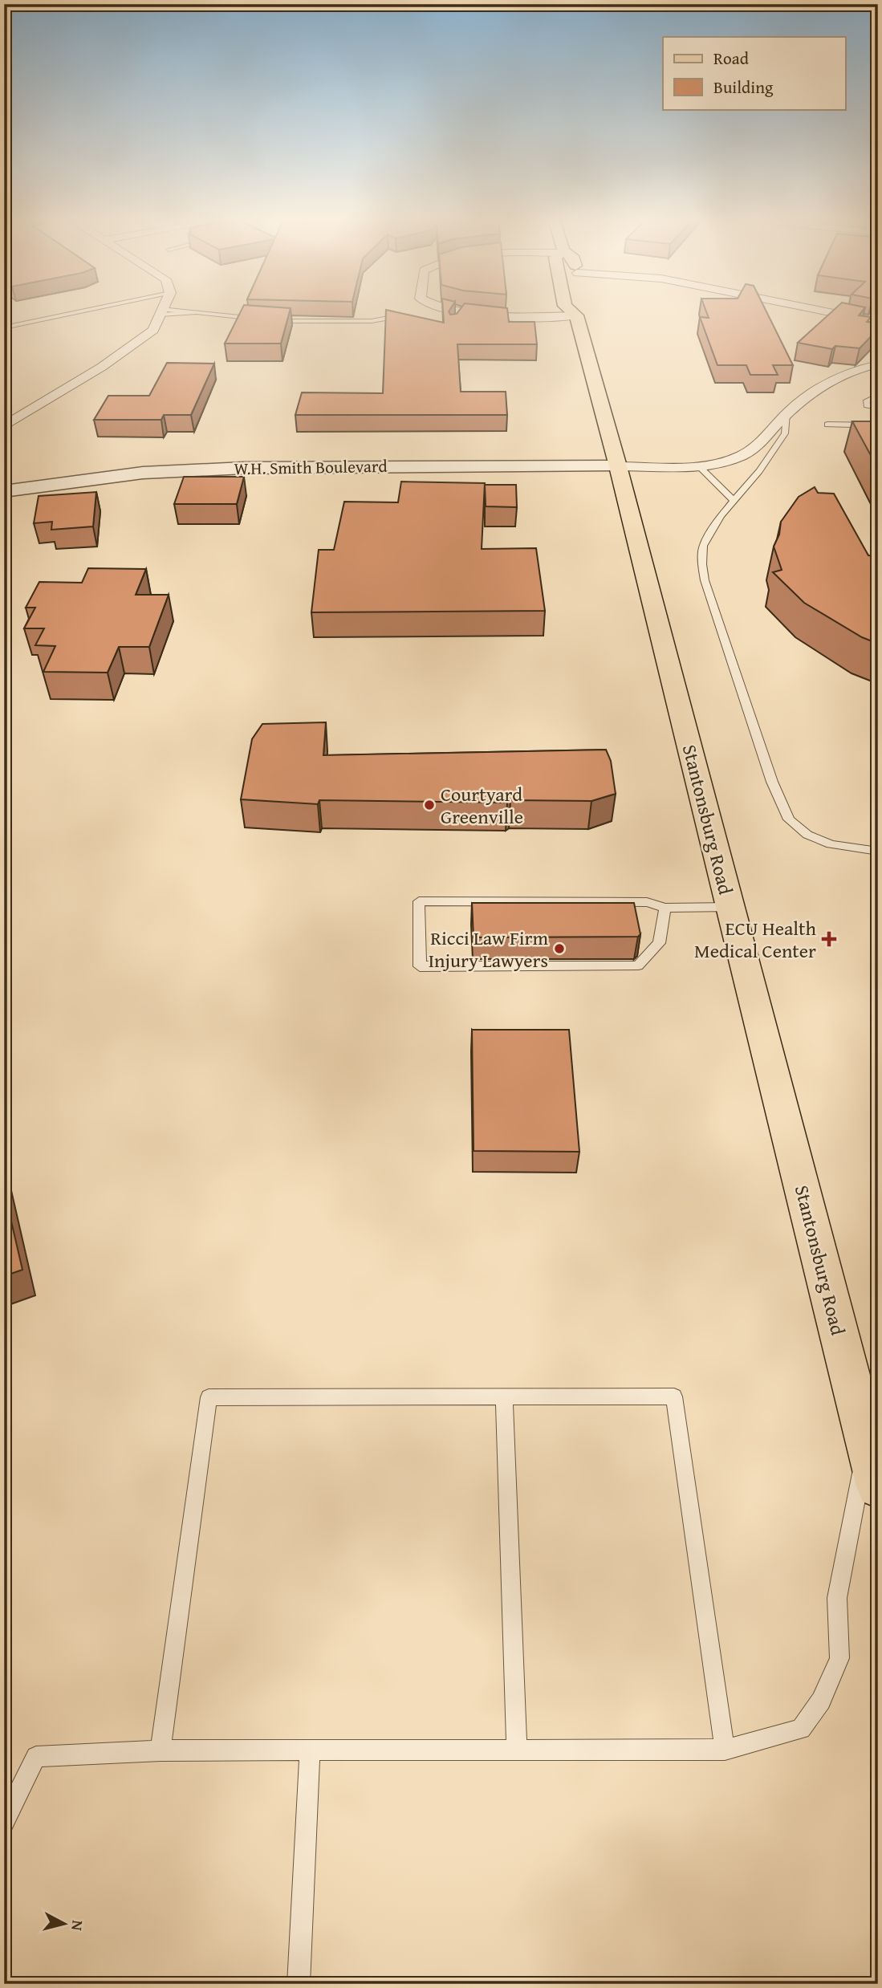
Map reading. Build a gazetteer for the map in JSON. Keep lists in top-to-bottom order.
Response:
{
  "streets": {
    "main road": ["Stantonsburg Road"],
    "street": ["W.H. Smith Boulevard"]
  },
  "crossings": [
    ["W.H. Smith Boulevard", "Stantonsburg Road"]
  ],
  "places": {
    "other": ["Courtyard Greenville", "Ricci Law Firm Injury Lawyers"],
    "health": ["ECU Health Medical Center"]
  },
  "legend": ["Road", "Building"],
  "north": "right"
}
